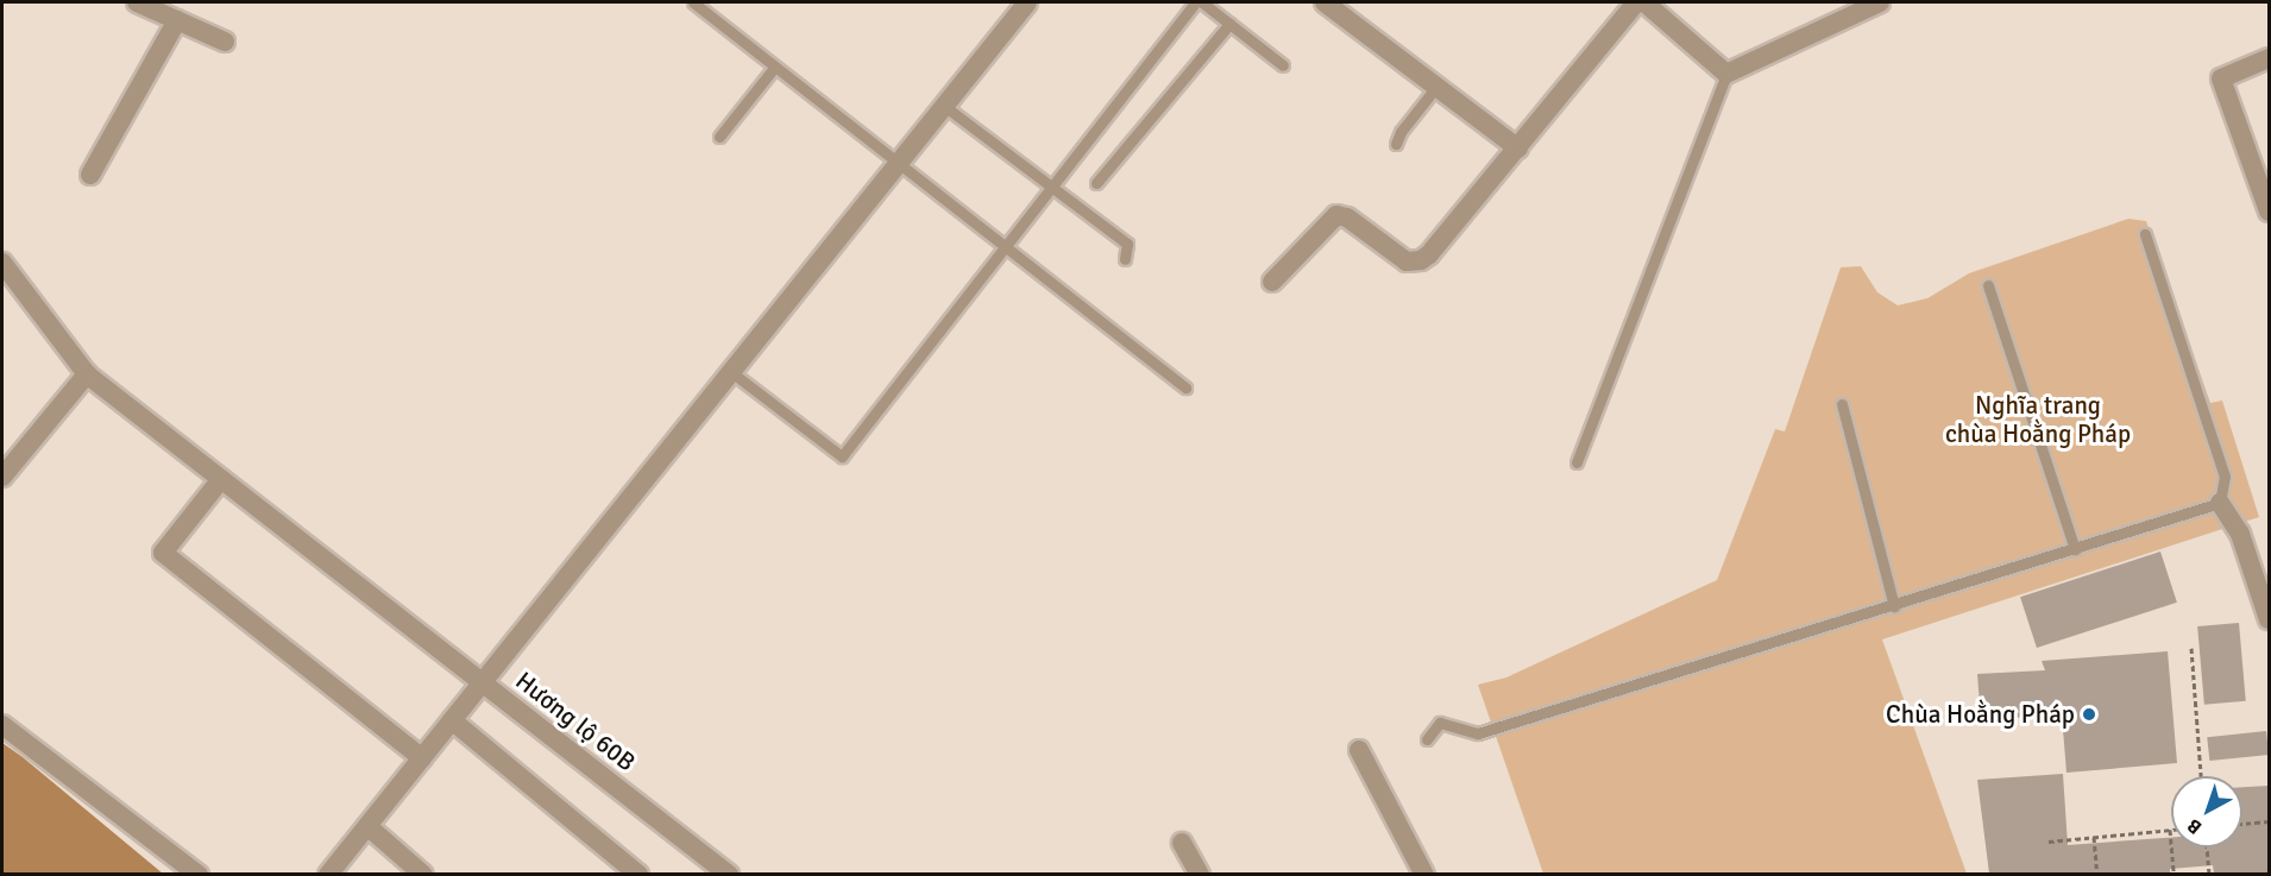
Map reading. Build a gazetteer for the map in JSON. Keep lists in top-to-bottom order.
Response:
{
  "streets": {
    "street": ["Hương lộ 60B"]
  },
  "parks": ["Nghĩa trang chùa Hoằng Pháp"],
  "places": ["Chùa Hoằng Pháp"],
  "north": "bottom left"
}
